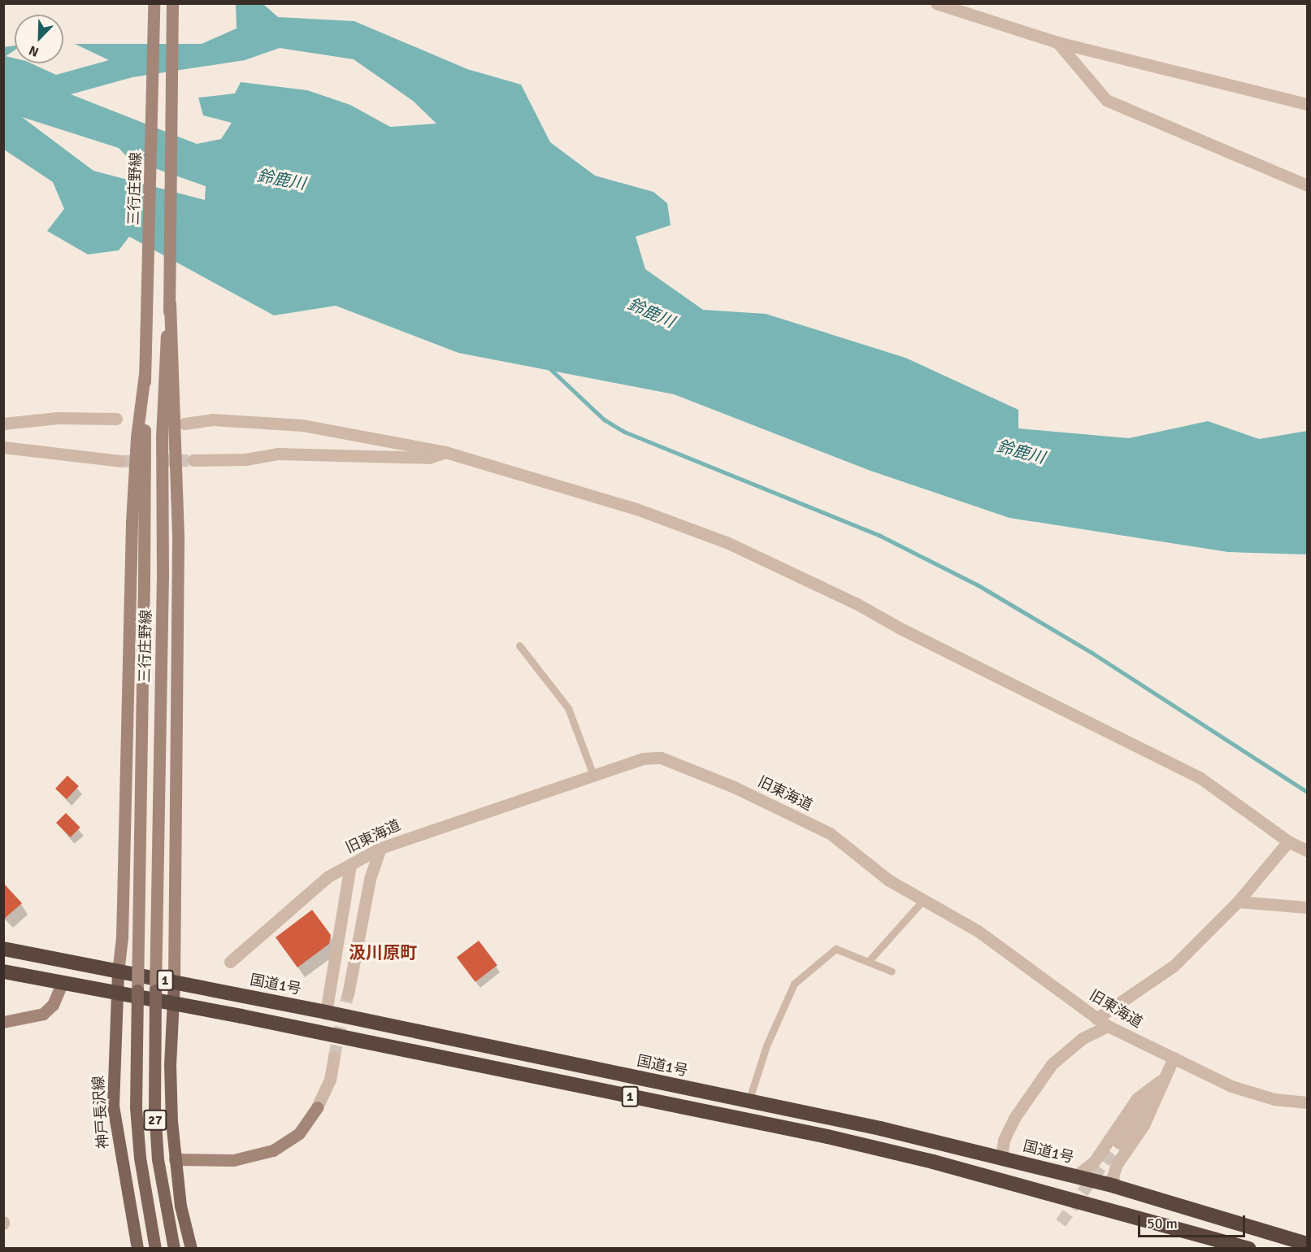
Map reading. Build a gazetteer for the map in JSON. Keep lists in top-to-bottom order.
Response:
{
  "streets": {
    "highway": ["1", "国道1号"],
    "main road": ["三行庄野線", "神戸長沢線", "27"],
    "street": ["旧東海道"]
  },
  "crossings": [
    ["三行庄野線", "国道1号"],
    ["三行庄野線", "神戸長沢線"],
    ["三行庄野線", "27"],
    ["1", "神戸長沢線"],
    ["1", "27"],
    ["国道1号", "神戸長沢線"],
    ["国道1号", "27"]
  ],
  "districts": ["汲川原町"],
  "water": ["鈴鹿川"],
  "scale_bar": "50 m",
  "north": "bottom left"
}
